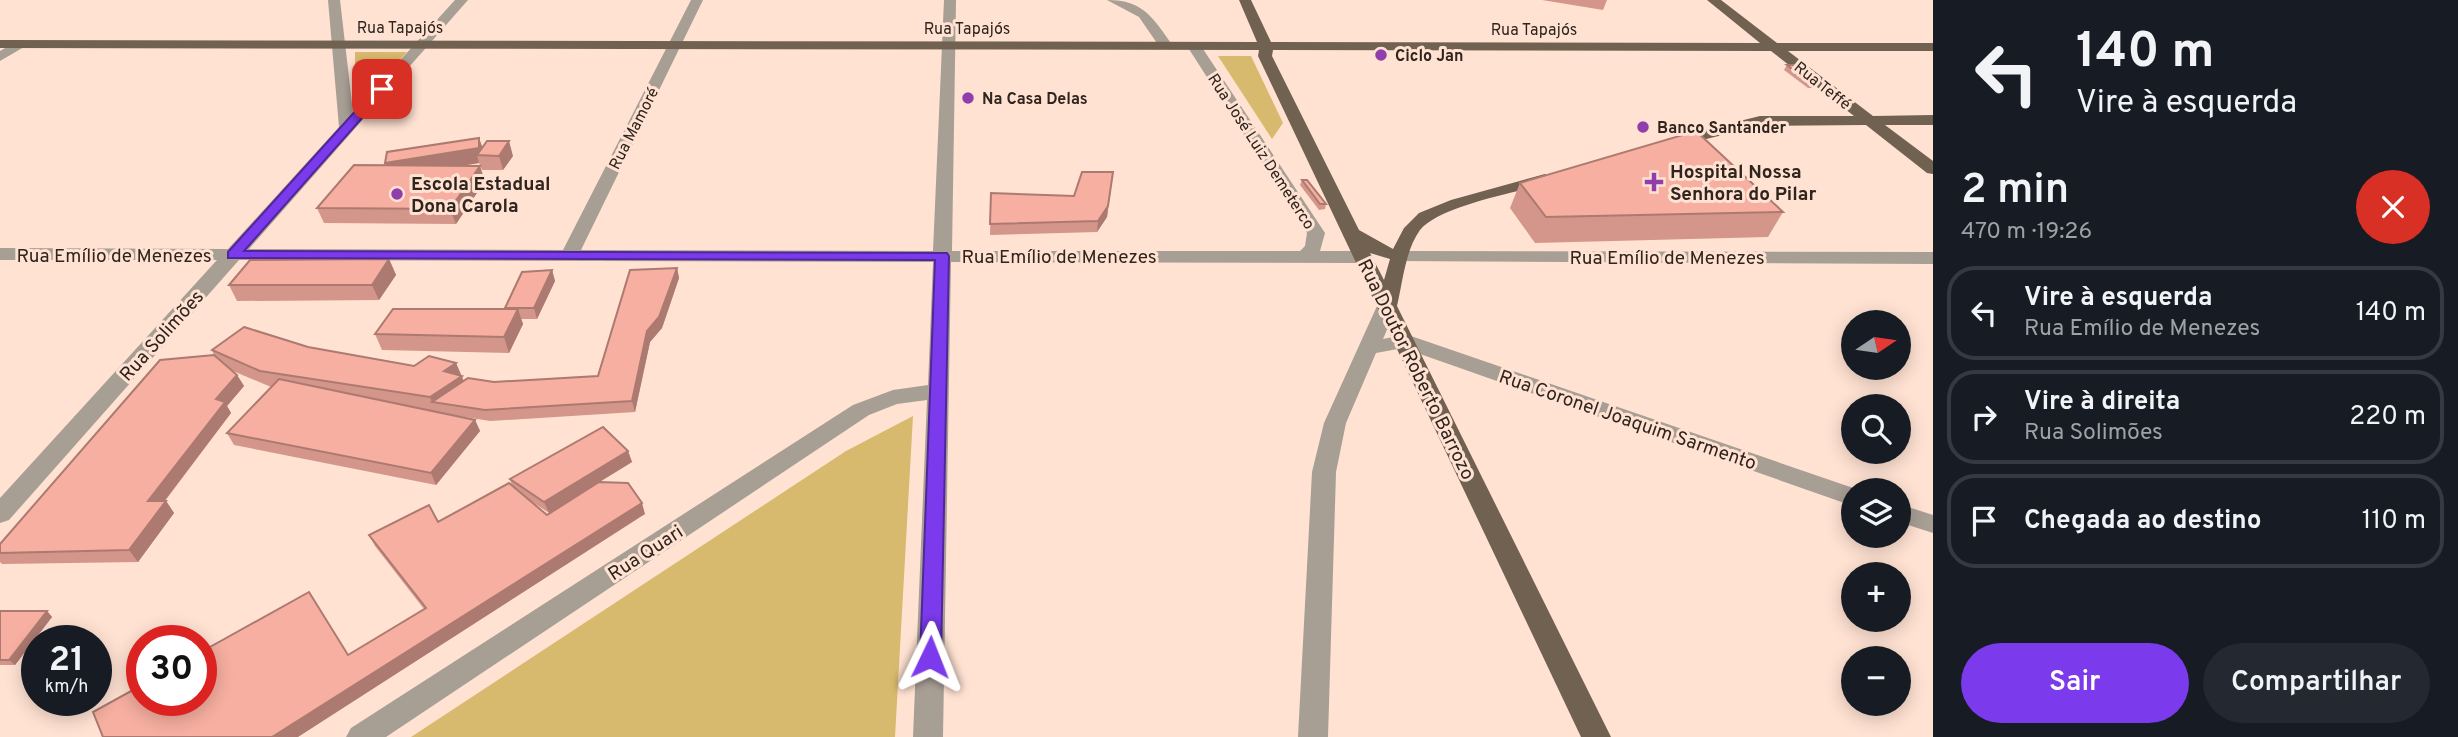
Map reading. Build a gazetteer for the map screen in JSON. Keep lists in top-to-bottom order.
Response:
{
  "streets": {
    "main road": ["Rua Tapajós", "Rua Teffé", "Rua Doutor Roberto Barrozo"],
    "street": [
      "Rua Mamoré",
      "Rua José Luiz Demeterco",
      "Rua Emílio de Menezes",
      "Rua Solimões",
      "Rua Coronel Joaquim Sarmento",
      "Rua Quari"
    ]
  },
  "crossings": [
    ["Rua Tapajós", "Rua Teffé"],
    ["Rua Tapajós", "Rua Mamoré"],
    ["Rua Tapajós", "Rua José Luiz Demeterco"],
    ["Rua Tapajós", "Rua Solimões"],
    ["Rua Tapajós", "Rua Doutor Roberto Barrozo"],
    ["Rua Mamoré", "Rua Emílio de Menezes"],
    ["Rua José Luiz Demeterco", "Rua Emílio de Menezes"],
    ["Rua Emílio de Menezes", "Rua Solimões"],
    ["Rua Emílio de Menezes", "Rua Doutor Roberto Barrozo"],
    ["Rua Doutor Roberto Barrozo", "Rua Coronel Joaquim Sarmento"]
  ],
  "places": {
    "other": [
      "Ciclo Jan",
      "Na Casa Delas",
      "Banco Santander",
      "Escola Estadual Dona Carola"
    ],
    "health": ["Hospital Nossa Senhora do Pilar"]
  },
  "north": "right",
  "page": {
    "turn": ["140 m", "Vire à esquerda"],
    "heading": ["2 min", "470 m · 19:26"],
    "list": [
      {
        "name": "Vire à esquerda",
        "note": "Rua Emílio de Menezes",
        "value": "140 m"
      },
      {
        "name": "Vire à direita",
        "note": "Rua Solimões",
        "value": "220 m"
      },
      {
        "name": "Chegada ao destino",
        "value": "110 m"
      }
    ],
    "map_buttons": ["+", "−"],
    "speed": "21 km/h",
    "limit": "30",
    "buttons": ["Sair", "Compartilhar"]
  }
}
